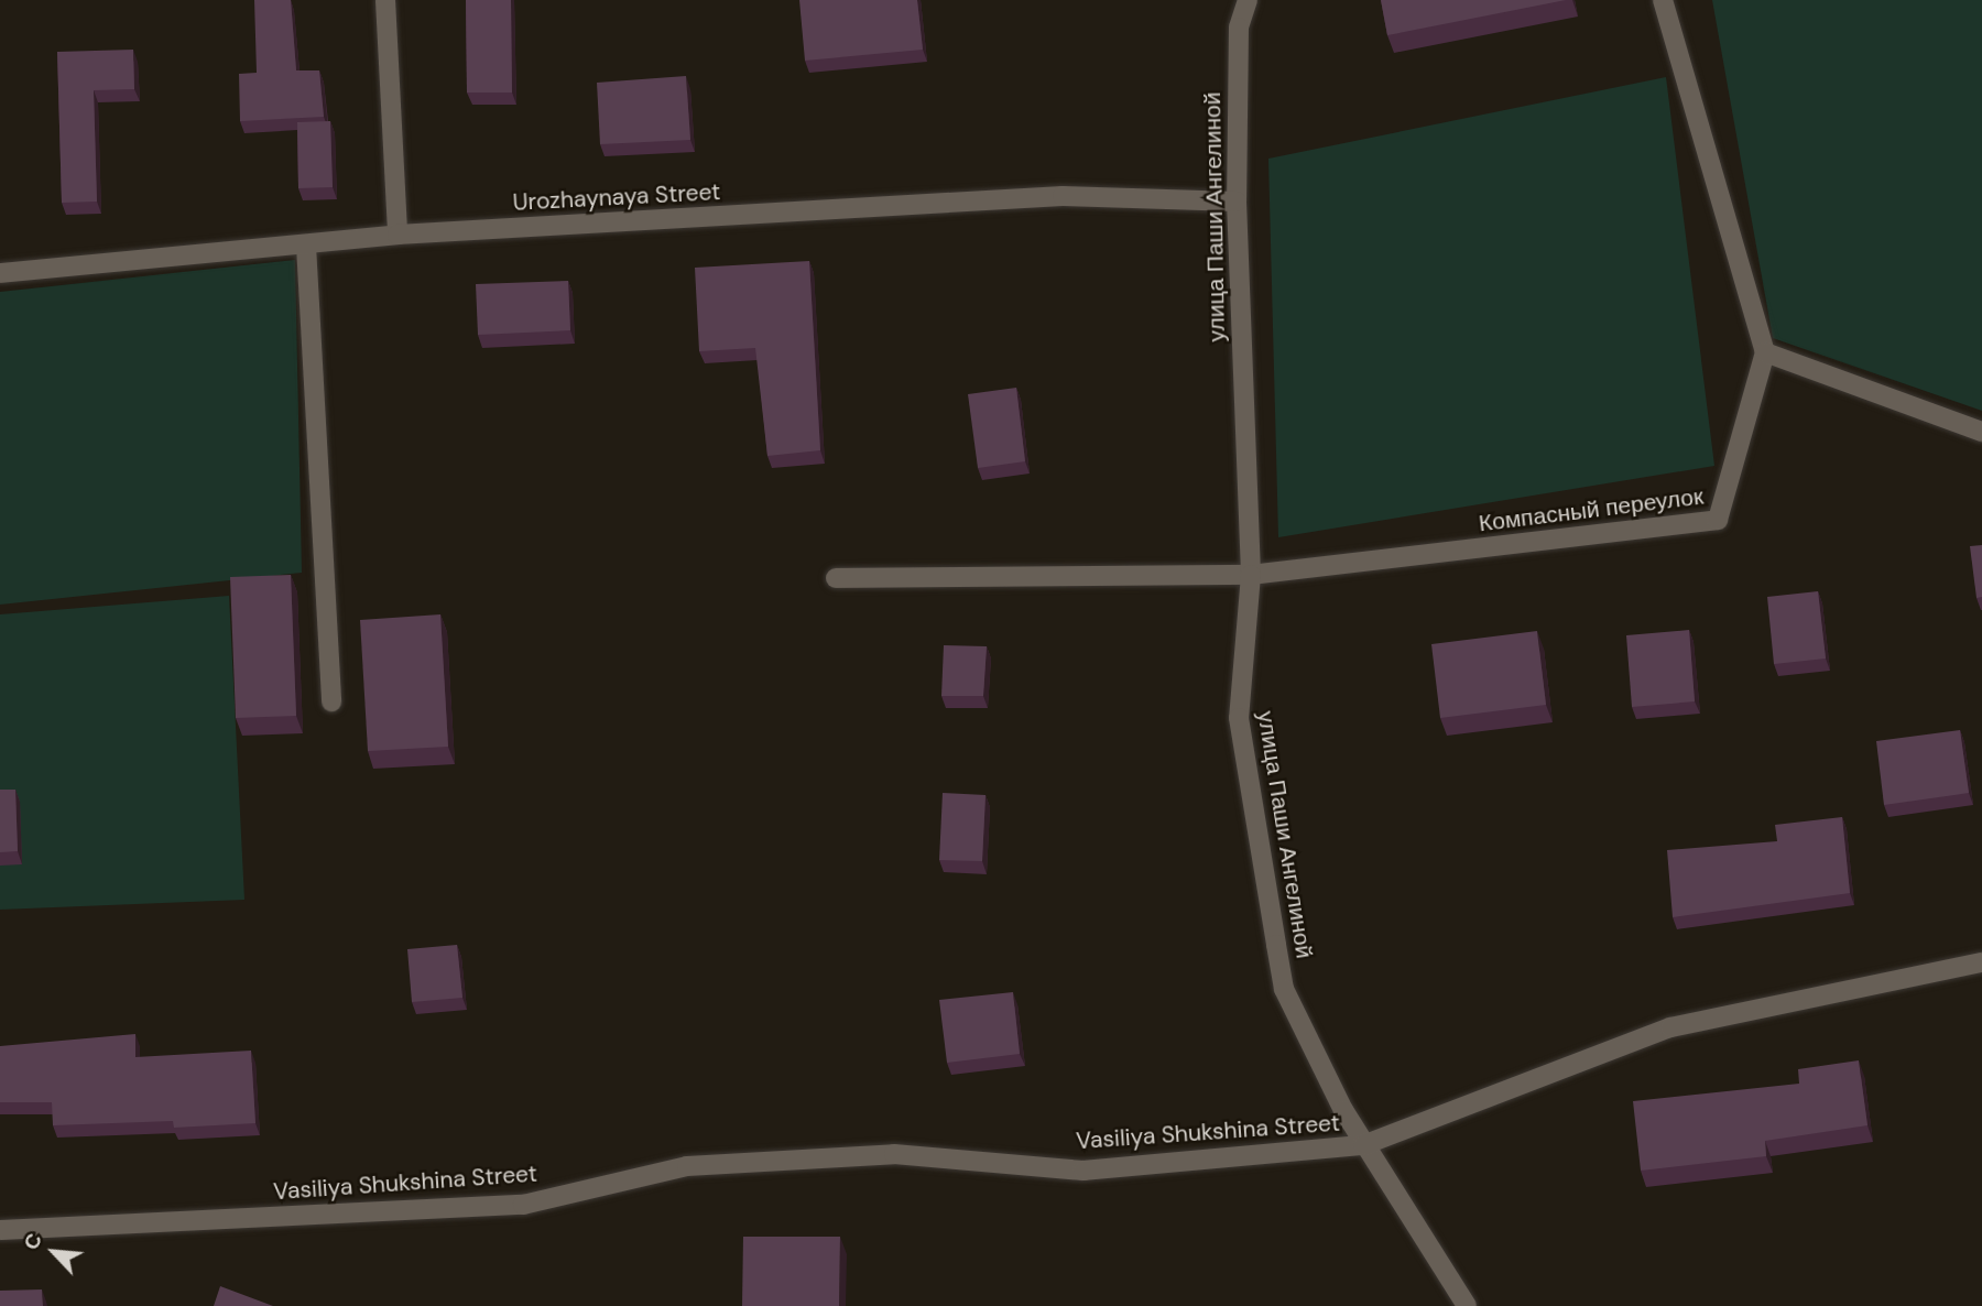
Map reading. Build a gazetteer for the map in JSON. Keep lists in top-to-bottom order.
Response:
{
  "streets": {
    "street": [
      "Urozhaynaya Street",
      "улица Паши Ангелиной",
      "Компасный переулок",
      "Vasiliya Shukshina Street"
    ]
  },
  "crossings": [
    ["Urozhaynaya Street", "улица Паши Ангелиной"],
    ["улица Паши Ангелиной", "Компасный переулок"],
    ["улица Паши Ангелиной", "Vasiliya Shukshina Street"]
  ],
  "north": "top left"
}
